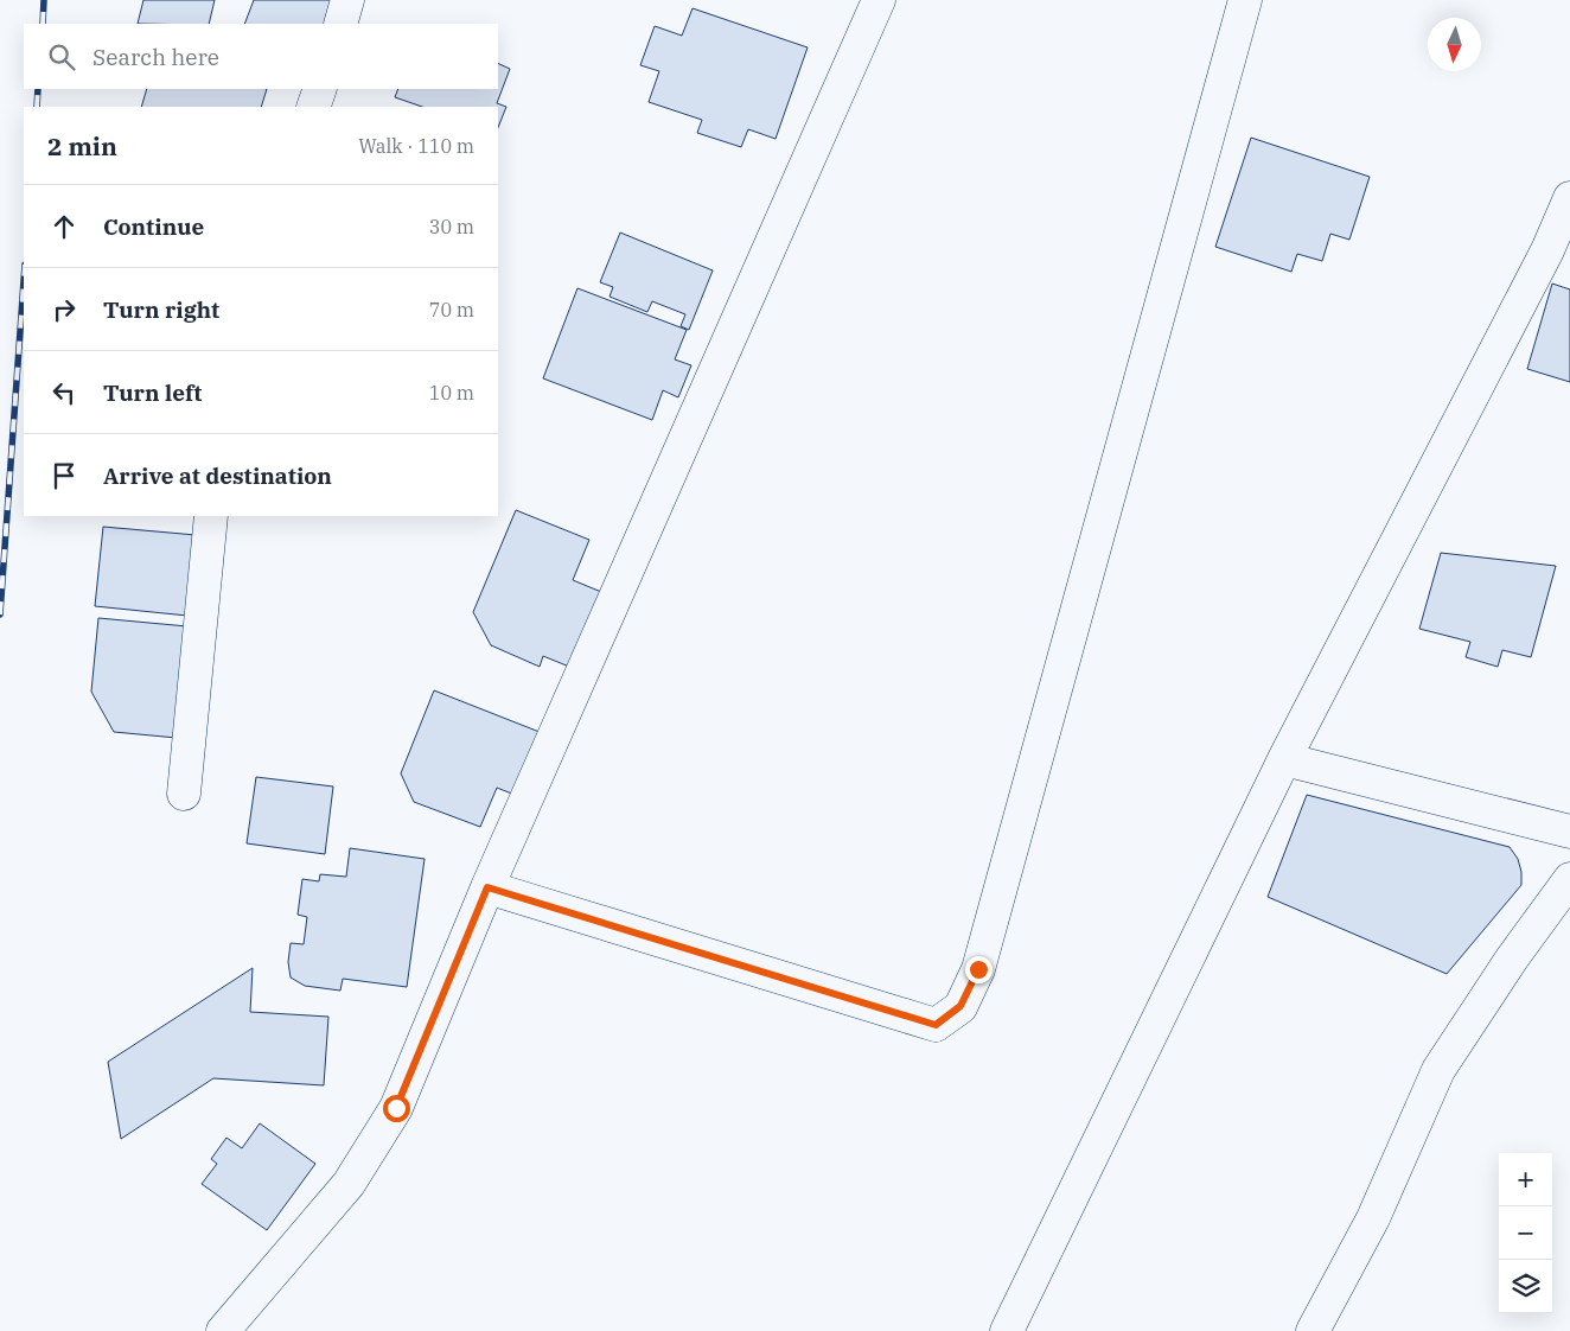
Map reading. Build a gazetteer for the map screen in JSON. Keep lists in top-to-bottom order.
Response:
{
  "north": "bottom",
  "page": {
    "search": "Search here",
    "heading": ["2 min", "Walk · 110 m"],
    "list": [
      ["Continue", "30 m"],
      ["Turn right", "70 m"],
      ["Turn left", "10 m"],
      "Arrive at destination"
    ],
    "map_buttons": ["+", "−"]
  }
}
